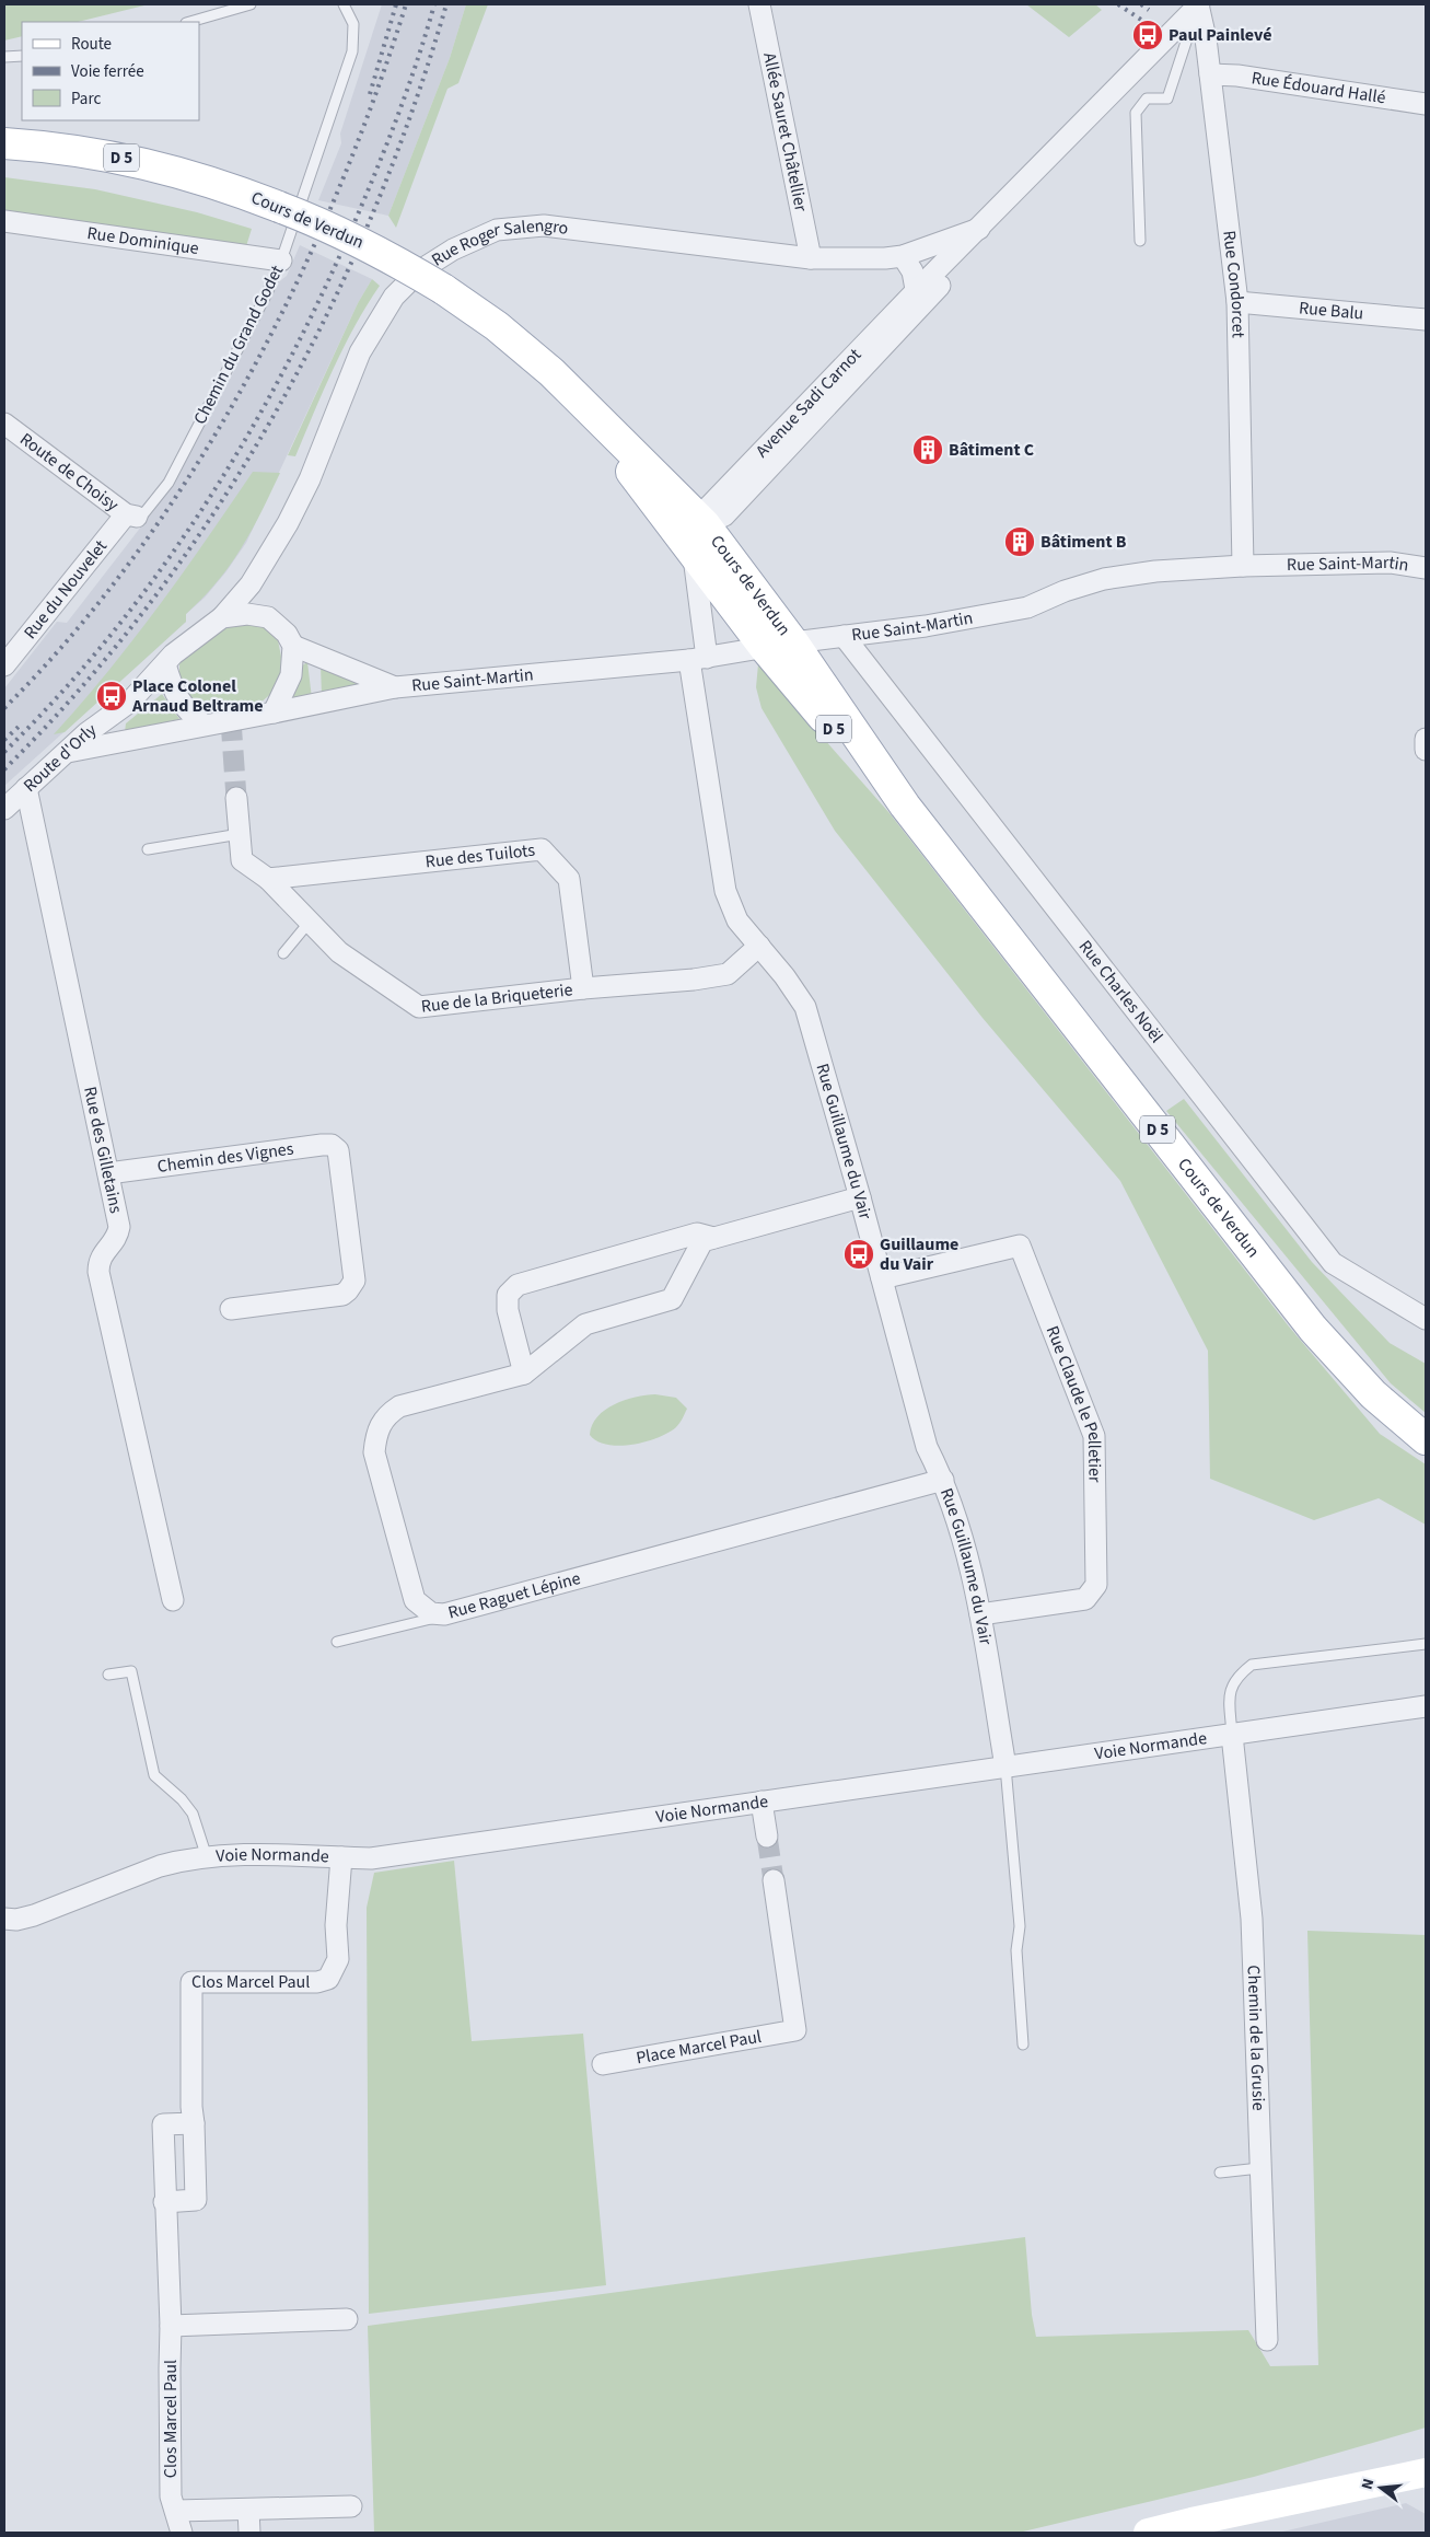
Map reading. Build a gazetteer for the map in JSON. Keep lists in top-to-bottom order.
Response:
{
  "streets": {
    "main road": ["D 5", "Cours de Verdun"],
    "street": [
      "Rue Édouard Hallé",
      "Allée Sauret Châtellier",
      "Rue Dominique",
      "Rue Roger Salengro",
      "Rue Condorcet",
      "Rue Balu",
      "Avenue Sadi Carnot",
      "Route de Choisy",
      "Rue Saint-Martin",
      "Rue du Nouvelet",
      "Route d'Orly",
      "Rue des Tuilots",
      "Rue Charles Noël",
      "Rue de la Briqueterie",
      "Rue Guillaume du Vair",
      "Rue des Gilletains",
      "Chemin des Vignes",
      "Rue Claude le Pelletier",
      "Rue Raguet Lépine",
      "Voie Normande",
      "Clos Marcel Paul",
      "Chemin de la Grusie",
      "Place Marcel Paul"
    ],
    "lane": ["Chemin du Grand Godet"]
  },
  "crossings": [
    ["Rue Édouard Hallé", "Rue Condorcet"],
    ["Allée Sauret Châtellier", "Rue Roger Salengro"],
    ["Cours de Verdun", "Avenue Sadi Carnot"],
    ["Cours de Verdun", "Rue Saint-Martin"],
    ["Cours de Verdun", "Rue Guillaume du Vair"],
    ["Rue Dominique", "Chemin du Grand Godet"],
    ["Rue Roger Salengro", "Avenue Sadi Carnot"],
    ["Rue Roger Salengro", "Rue Saint-Martin"],
    ["Rue Roger Salengro", "Route d'Orly"],
    ["Rue Condorcet", "Rue Balu"],
    ["Rue Condorcet", "Avenue Sadi Carnot"],
    ["Rue Condorcet", "Rue Saint-Martin"],
    ["Chemin du Grand Godet", "Route de Choisy"],
    ["Chemin du Grand Godet", "Rue du Nouvelet"],
    ["Avenue Sadi Carnot", "Rue Guillaume du Vair"],
    ["Route de Choisy", "Rue du Nouvelet"],
    ["Rue Saint-Martin", "Route d'Orly"],
    ["Rue Saint-Martin", "Rue Charles Noël"],
    ["Rue Saint-Martin", "Rue Guillaume du Vair"],
    ["Route d'Orly", "Rue des Gilletains"],
    ["Rue des Tuilots", "Rue de la Briqueterie"],
    ["Rue de la Briqueterie", "Rue Guillaume du Vair"],
    ["Rue Guillaume du Vair", "Rue Claude le Pelletier"],
    ["Rue Guillaume du Vair", "Rue Raguet Lépine"],
    ["Rue Guillaume du Vair", "Voie Normande"],
    ["Rue des Gilletains", "Chemin des Vignes"],
    ["Voie Normande", "Clos Marcel Paul"],
    ["Voie Normande", "Chemin de la Grusie"]
  ],
  "places": {
    "bus stop": ["Paul Painlevé", "Place Colonel Arnaud Beltrame", "Guillaume du Vair"],
    "building": ["Bâtiment C", "Bâtiment B"]
  },
  "legend": ["Route", "Voie ferrée", "Parc"],
  "north": "left"
}
